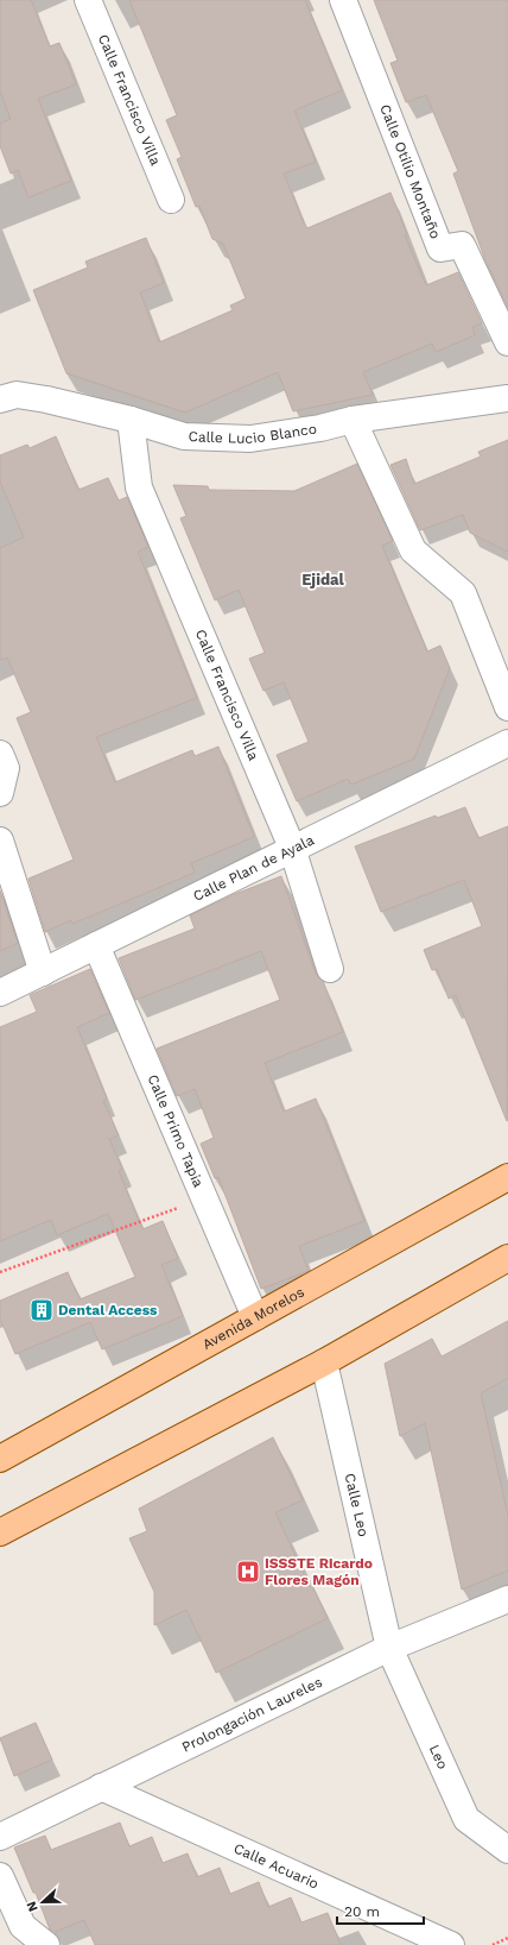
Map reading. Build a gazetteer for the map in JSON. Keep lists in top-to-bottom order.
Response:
{
  "streets": {
    "main road": ["Avenida Morelos"],
    "street": [
      "Calle Francisco Villa",
      "Calle Otilio Montaño",
      "Calle Lucio Blanco",
      "Calle Plan de Ayala",
      "Calle Primo Tapia",
      "Calle Leo",
      "Prolongación Laureles",
      "Leo",
      "Calle Acuario"
    ]
  },
  "crossings": [
    ["Calle Francisco Villa", "Calle Lucio Blanco"],
    ["Calle Francisco Villa", "Calle Plan de Ayala"],
    ["Calle Plan de Ayala", "Calle Primo Tapia"],
    ["Calle Primo Tapia", "Avenida Morelos"],
    ["Calle Leo", "Prolongación Laureles"],
    ["Calle Leo", "Leo"],
    ["Prolongación Laureles", "Leo"],
    ["Prolongación Laureles", "Calle Acuario"]
  ],
  "districts": ["Ejidal"],
  "places": {
    "building": ["Dental Access"],
    "hospital": ["ISSSTE Ricardo Flores Magón"]
  },
  "scale_bar": "20 m",
  "north": "left"
}
